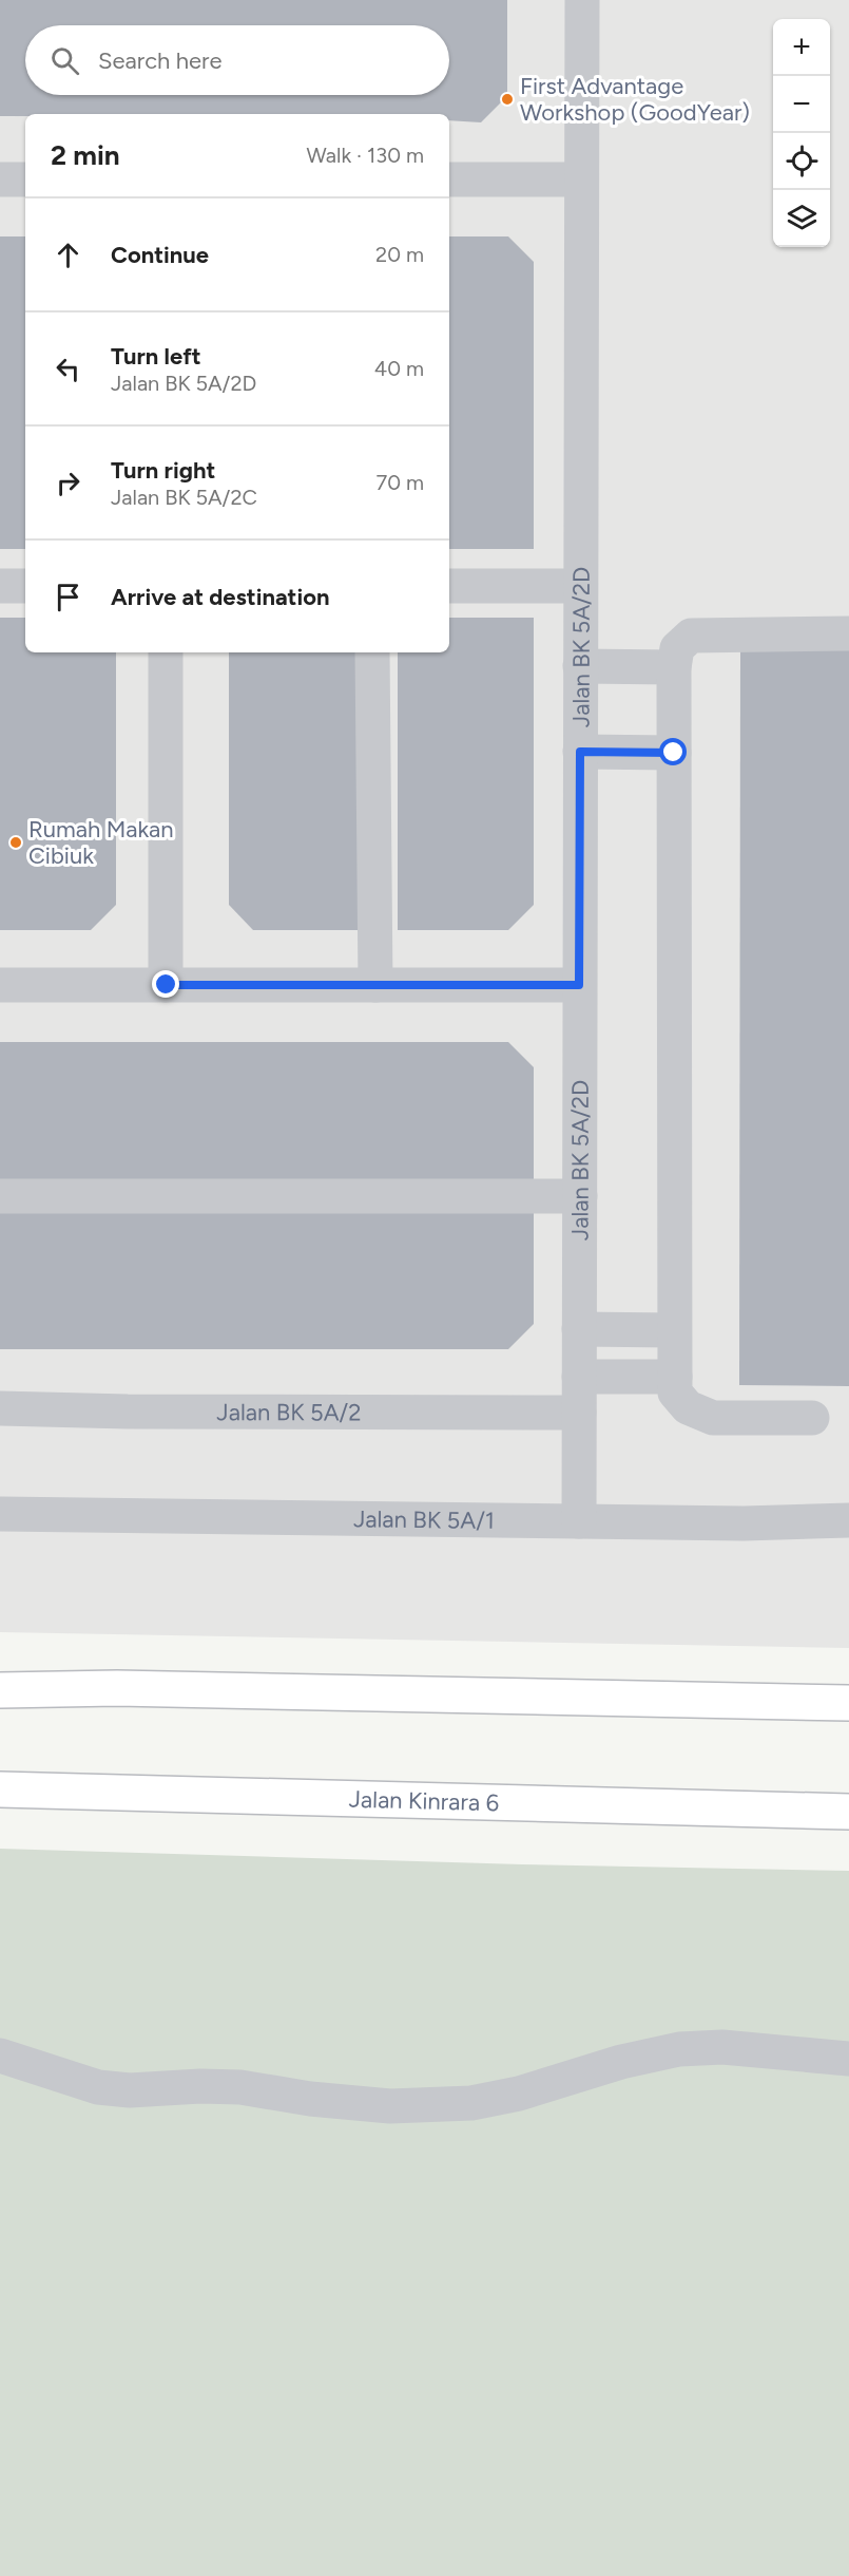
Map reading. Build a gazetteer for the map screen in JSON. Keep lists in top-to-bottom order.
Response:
{
  "streets": {
    "main road": ["Jalan Kinrara 6"],
    "street": ["Jalan BK 5A/2D", "Jalan BK 5A/2", "Jalan BK 5A/1"]
  },
  "crossings": [
    ["Jalan BK 5A/2D", "Jalan BK 5A/2"],
    ["Jalan BK 5A/2D", "Jalan BK 5A/1"]
  ],
  "places": ["First Advantage Workshop (GoodYear)", "Rumah Makan Cibiuk"],
  "page": {
    "map_buttons": ["+", "−"],
    "search": "Search here",
    "heading": ["2 min", "Walk · 130 m"],
    "list": [
      ["Continue", "20 m"],
      ["Turn left", "Jalan BK 5A/2D", "40 m"],
      ["Turn right", "Jalan BK 5A/2C", "70 m"],
      "Arrive at destination"
    ]
  }
}
